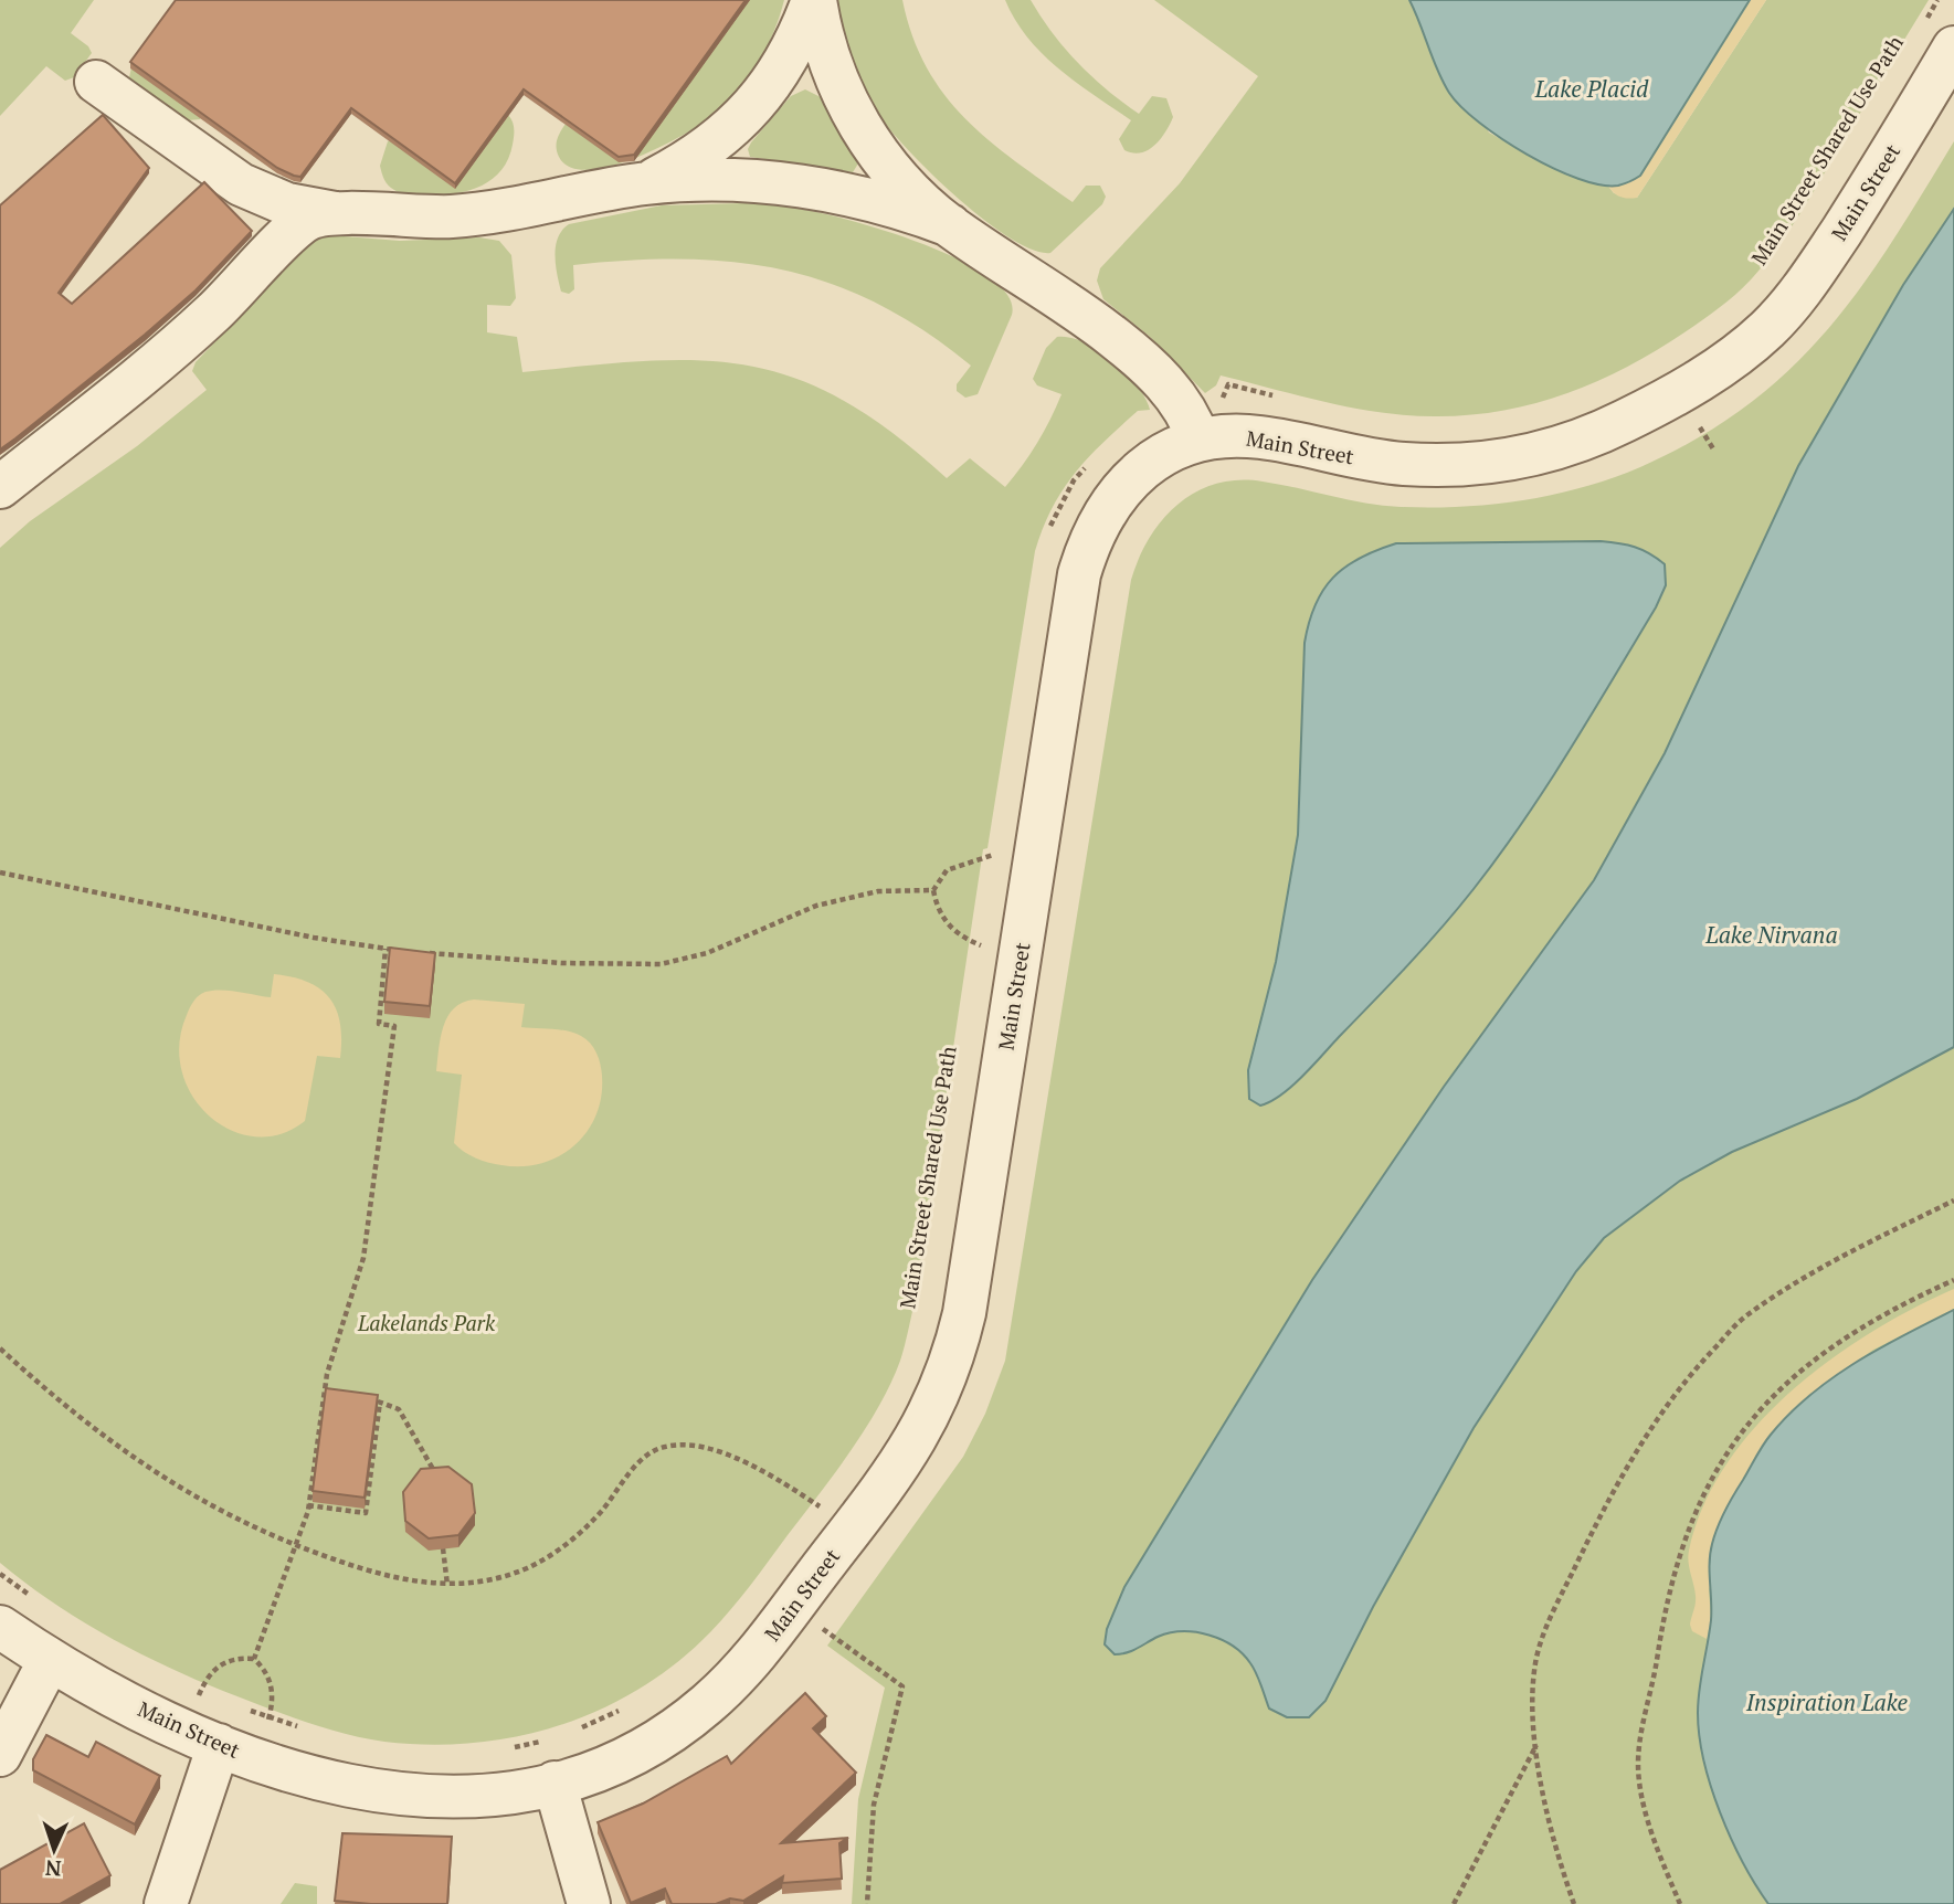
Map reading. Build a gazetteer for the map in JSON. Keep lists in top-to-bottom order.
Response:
{
  "streets": {
    "street": ["Main Street"],
    "path": ["Main Street Shared Use Path"]
  },
  "crossings": [
    ["Main Street Shared Use Path", "Main Street"]
  ],
  "water": ["Lake Placid", "Lake Nirvana", "Inspiration Lake"],
  "parks": ["Lakelands Park"],
  "north": "bottom"
}
